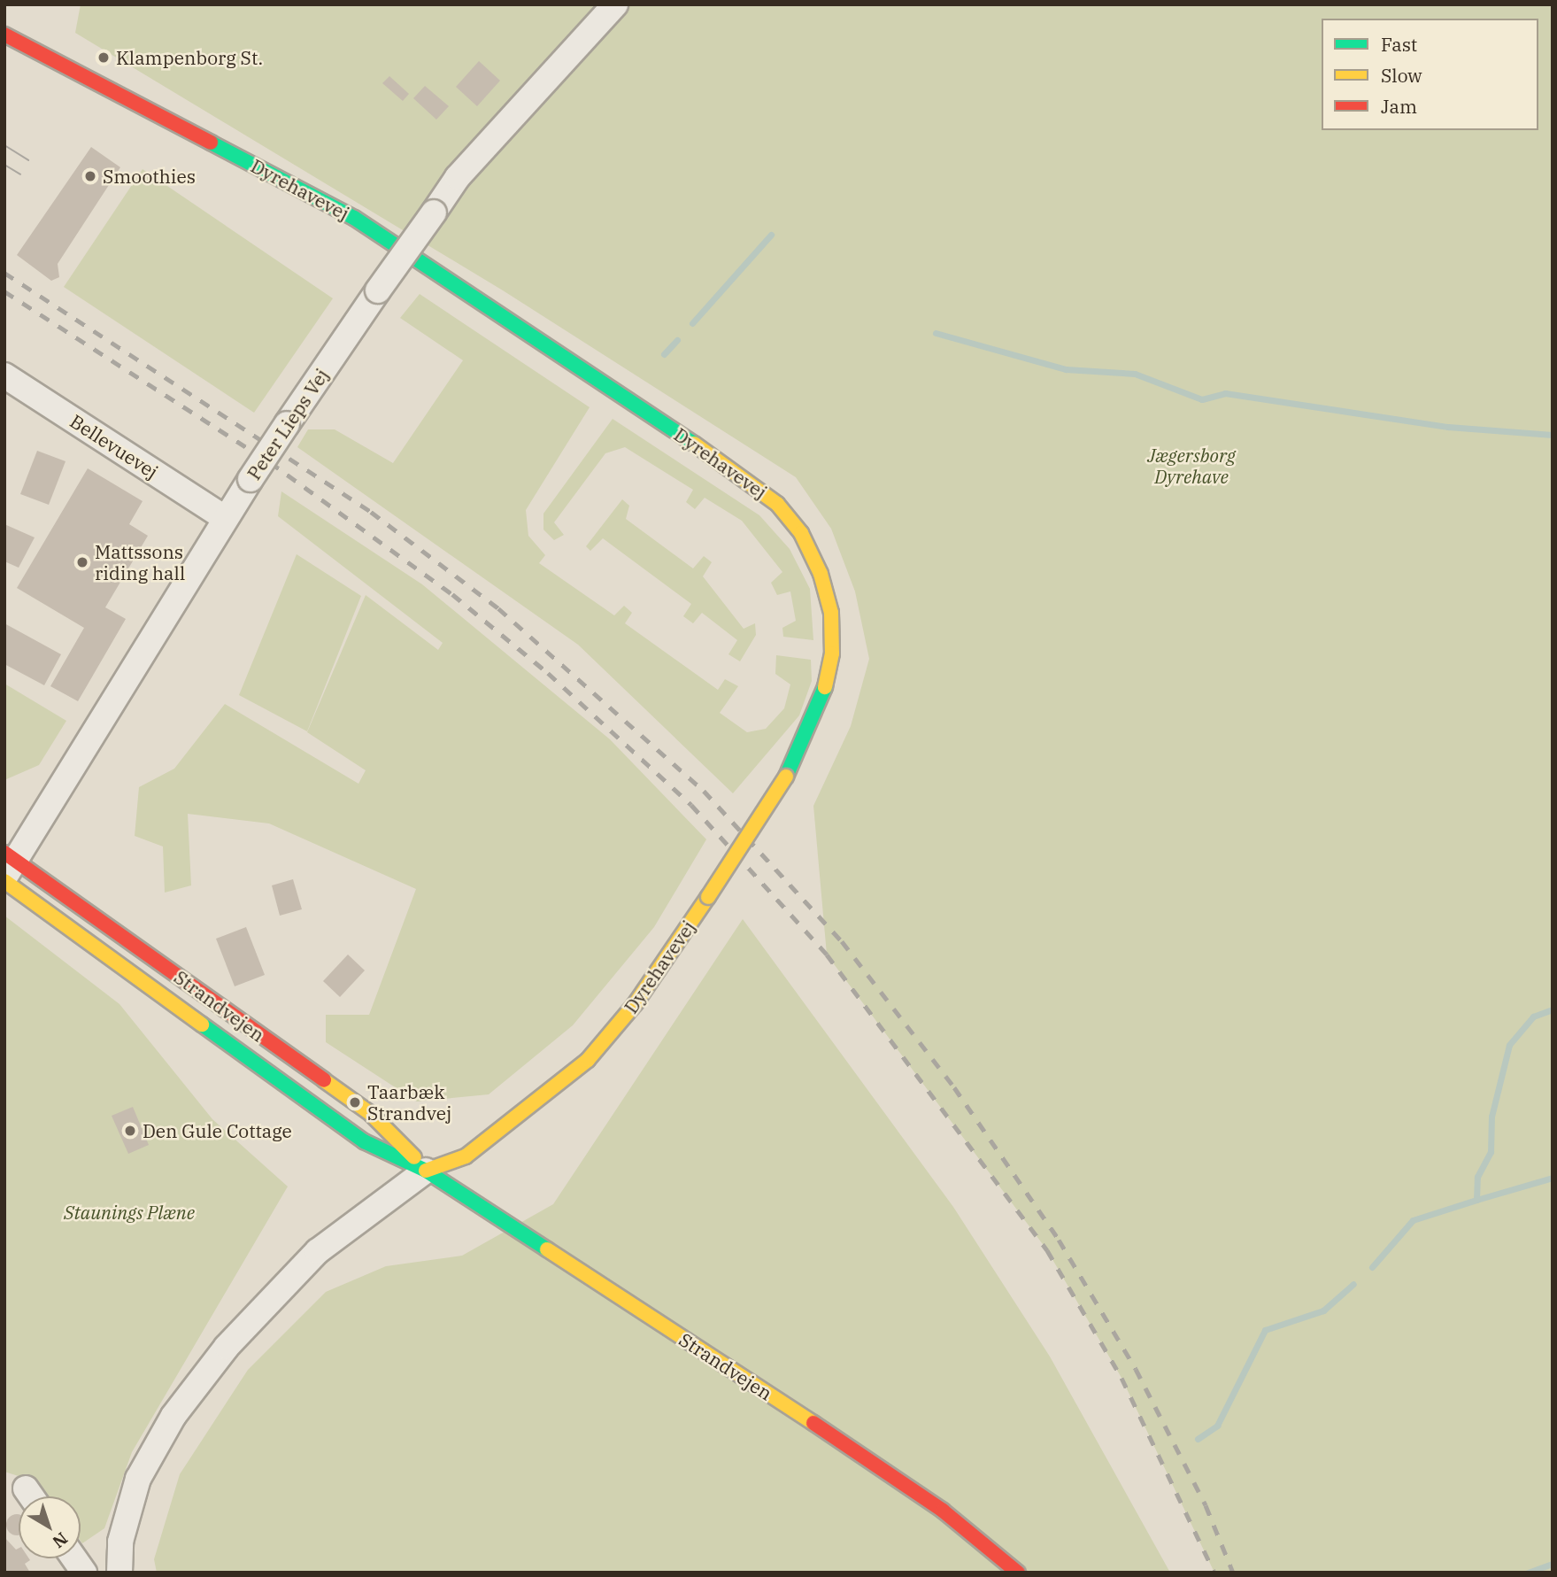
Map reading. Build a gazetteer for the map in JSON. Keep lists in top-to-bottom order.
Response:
{
  "streets": {
    "main road": ["Dyrehavevej", "Strandvejen"],
    "street": ["Peter Lieps Vej", "Bellevuevej"]
  },
  "crossings": [
    ["Dyrehavevej", "Strandvejen"],
    ["Peter Lieps Vej", "Bellevuevej"],
    ["Peter Lieps Vej", "Strandvejen"]
  ],
  "parks": ["Jægersborg Dyrehave", "Staunings Plæne"],
  "places": [
    "Klampenborg St.",
    "Smoothies",
    "Mattssons riding hall",
    "Taarbæk Strandvej",
    "Den Gule Cottage"
  ],
  "legend": ["Fast", "Slow", "Jam"],
  "north": "bottom right"
}
